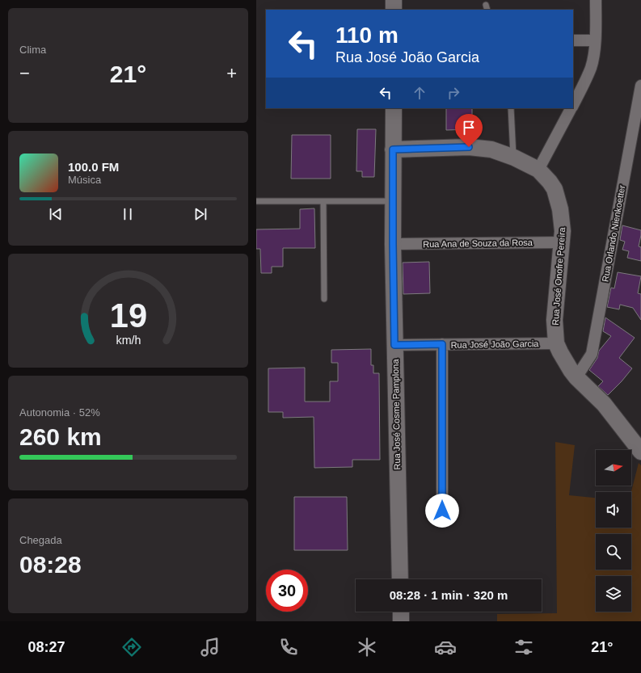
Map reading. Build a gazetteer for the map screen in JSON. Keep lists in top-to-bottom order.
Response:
{
  "streets": {
    "main road": ["Rua José Onofre Pereira", "Rua José Cosme Pamplona"],
    "street": ["Rua Orlando Nienkoetter", "Rua Ana de Souza da Rosa", "Rua José João Garcia"]
  },
  "crossings": [
    ["Rua Orlando Nienkoetter", "Rua José Onofre Pereira"],
    ["Rua Ana de Souza da Rosa", "Rua José Onofre Pereira"],
    ["Rua Ana de Souza da Rosa", "Rua José Cosme Pamplona"],
    ["Rua José Onofre Pereira", "Rua José João Garcia"],
    ["Rua José Onofre Pereira", "Rua José Cosme Pamplona"],
    ["Rua José João Garcia", "Rua José Cosme Pamplona"]
  ],
  "north": "right",
  "page": {
    "tile": [
      "Clima",
      ["Autonomia · 52%", "260 km"],
      ["Chegada", "08:28"]
    ],
    "turn": ["110 m", "Rua José João Garcia"],
    "heat": ["−", "21°", "+"],
    "song": ["100.0 FM", "Música"],
    "limit": "30",
    "trip": "08:28 · 1 min · 320 m",
    "tabs": ["08:27", "21°"],
    "gauge": ["19", "km/h"]
  }
}
